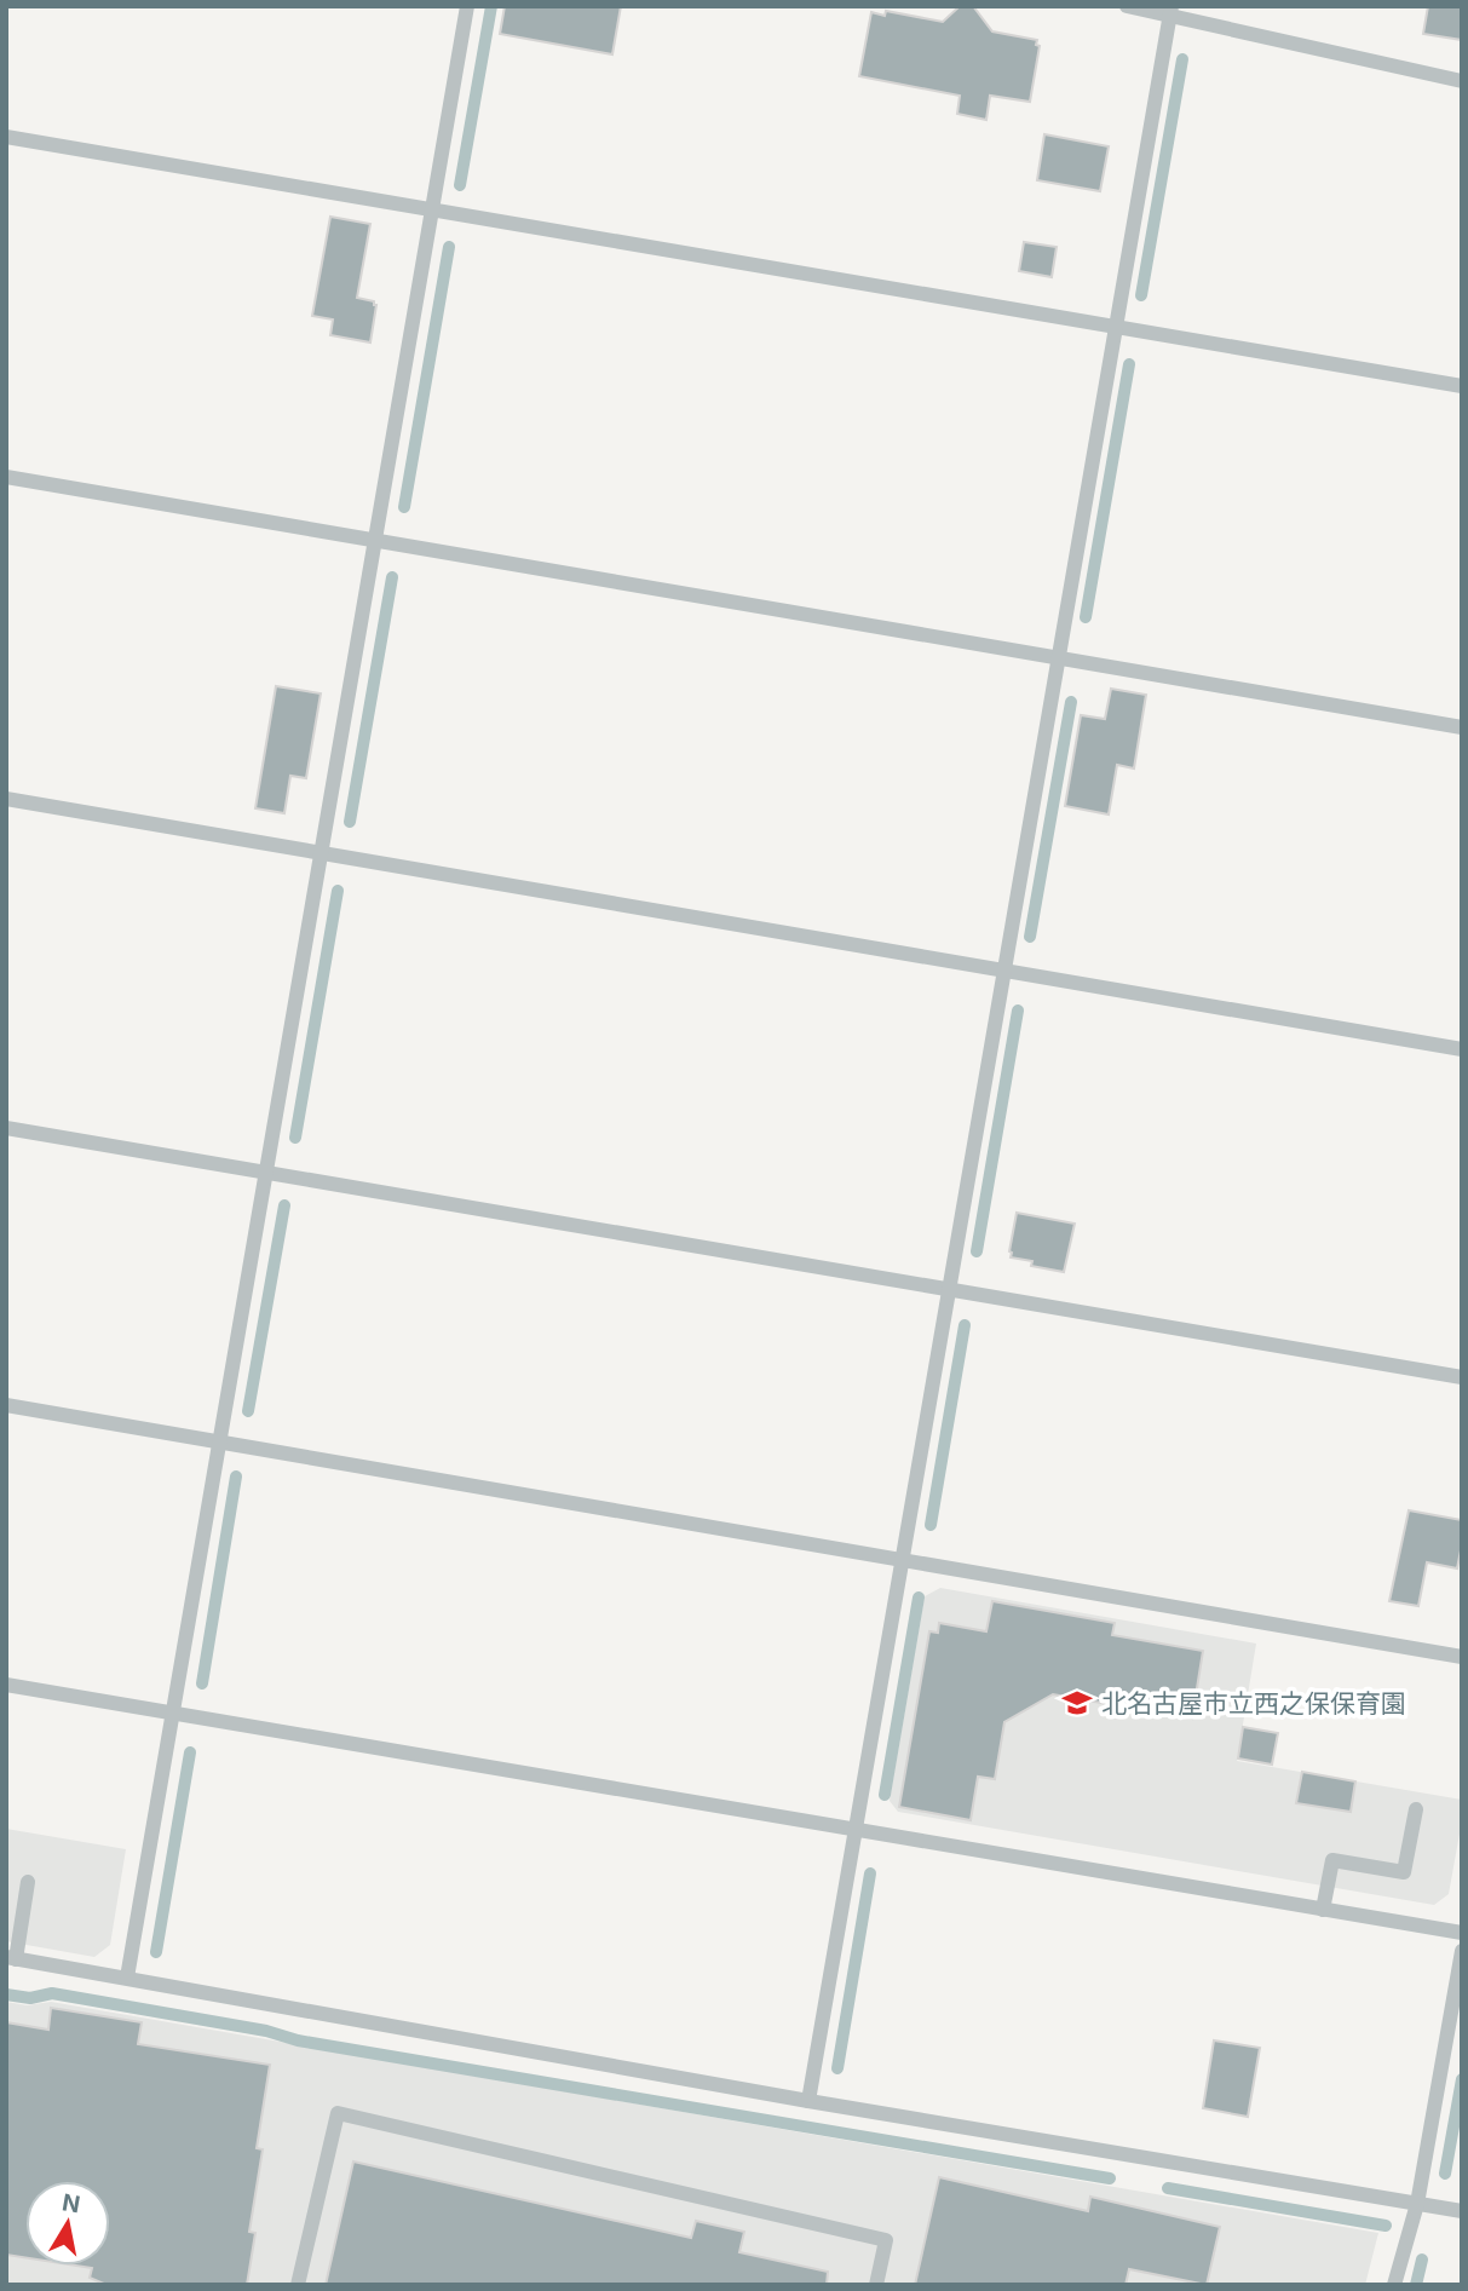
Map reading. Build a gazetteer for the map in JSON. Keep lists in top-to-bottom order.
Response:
{
  "places": {
    "school or university": ["北名古屋市立西之保保育園"]
  },
  "north": "top"
}
